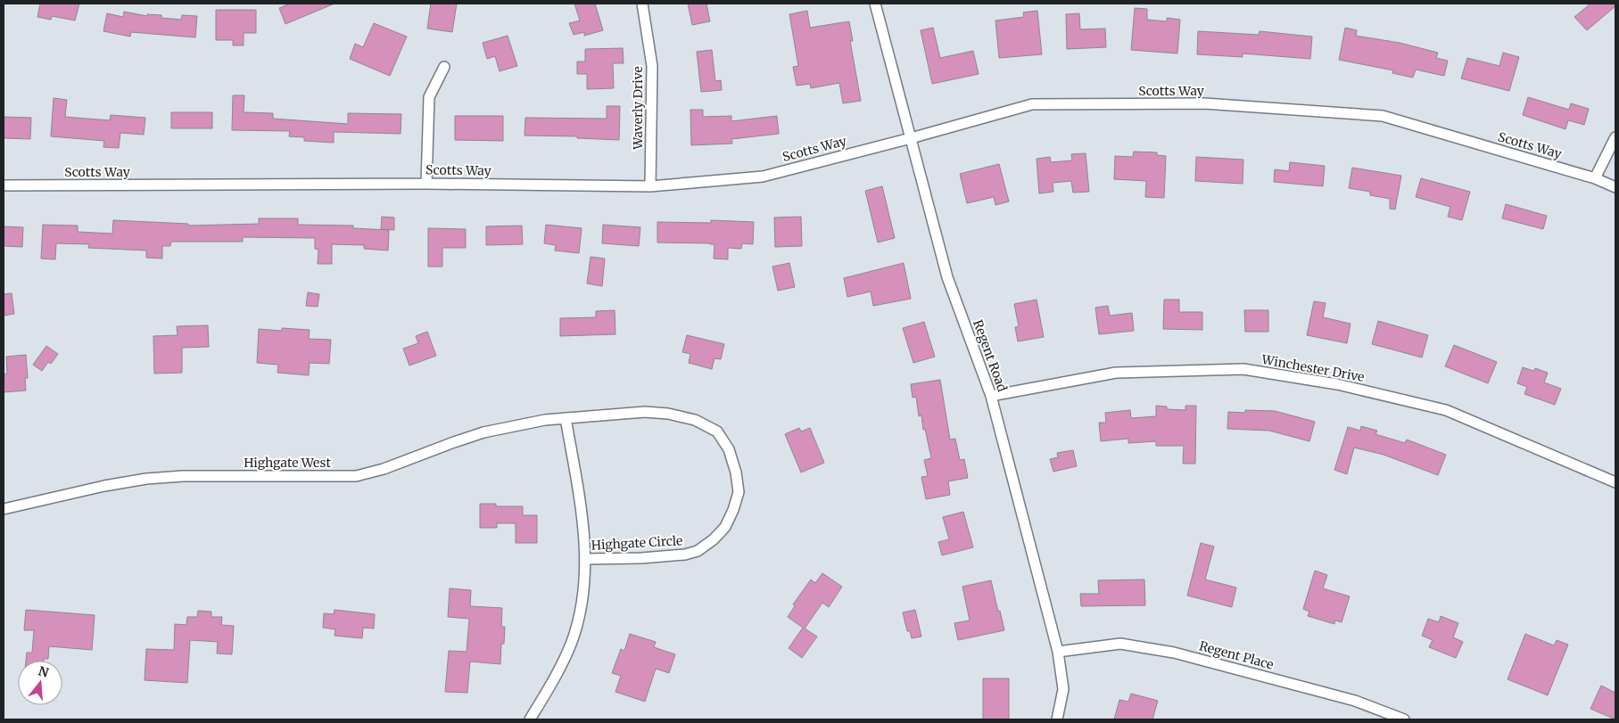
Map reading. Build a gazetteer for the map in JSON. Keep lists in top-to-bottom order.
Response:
{
  "streets": {
    "street": [
      "Scotts Way",
      "Waverly Drive",
      "Regent Road",
      "Winchester Drive",
      "Highgate West",
      "Highgate Circle",
      "Regent Place"
    ]
  },
  "crossings": [
    ["Scotts Way", "Waverly Drive"],
    ["Scotts Way", "Regent Road"],
    ["Regent Road", "Winchester Drive"],
    ["Regent Road", "Regent Place"],
    ["Highgate West", "Highgate Circle"]
  ],
  "north": "top"
}
